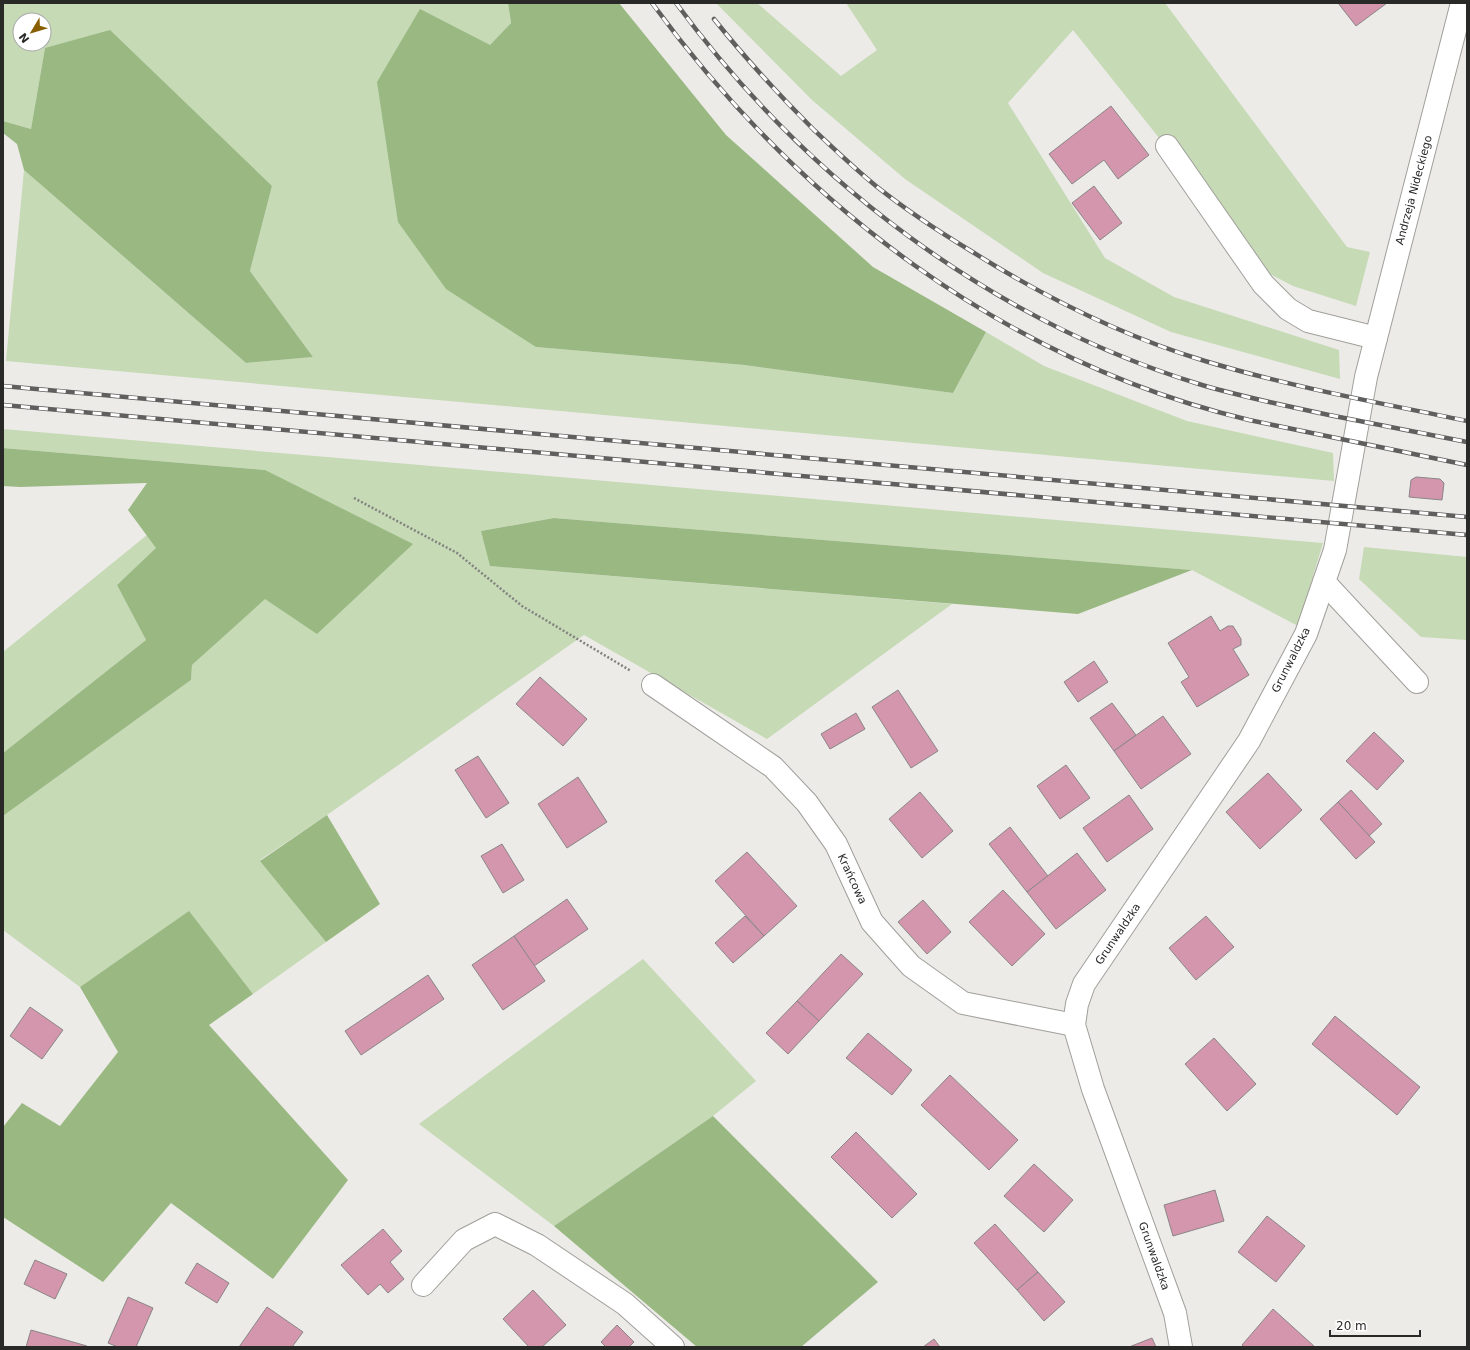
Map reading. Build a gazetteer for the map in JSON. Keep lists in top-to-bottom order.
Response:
{
  "streets": {
    "street": ["Andrzeja Nideckiego", "Grunwaldzka", "Krańcowa"]
  },
  "crossings": [
    ["Andrzeja Nideckiego", "Grunwaldzka"],
    ["Grunwaldzka", "Krańcowa"]
  ],
  "scale_bar": "20 m",
  "north": "bottom left"
}
